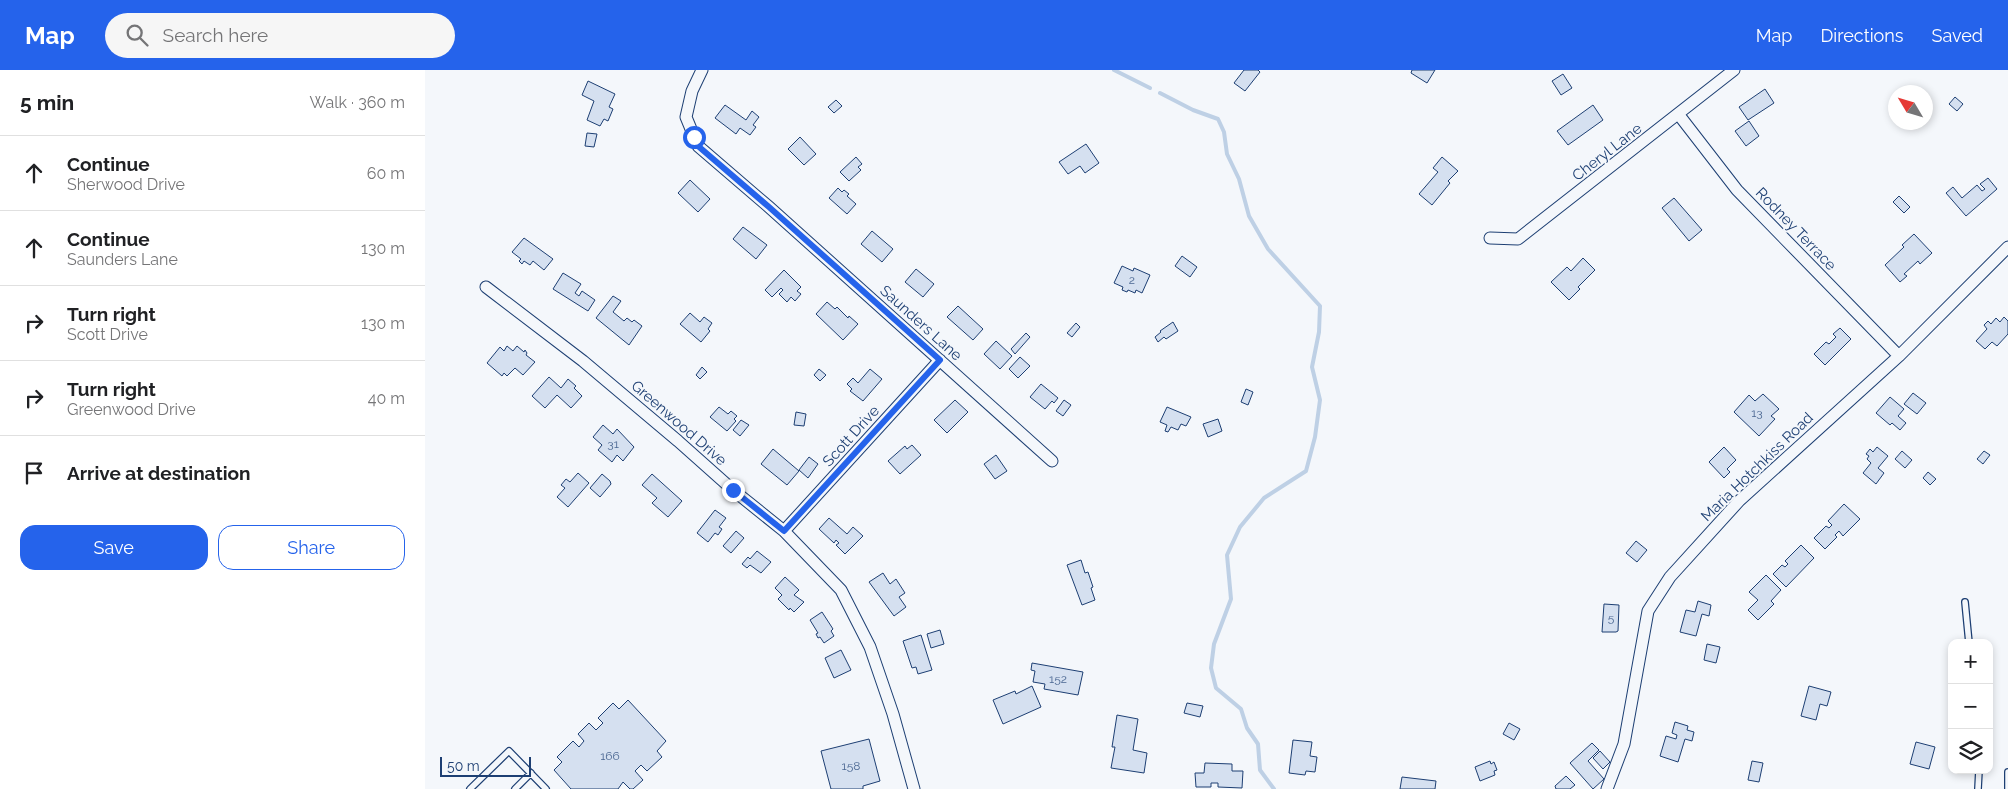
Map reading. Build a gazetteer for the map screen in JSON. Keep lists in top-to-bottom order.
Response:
{
  "streets": {
    "street": [
      "Cheryl Lane",
      "Rodney Terrace",
      "Saunders Lane",
      "Greenwood Drive",
      "Scott Drive",
      "Maria Hotchkiss Road"
    ]
  },
  "crossings": [
    ["Cheryl Lane", "Rodney Terrace"],
    ["Rodney Terrace", "Maria Hotchkiss Road"],
    ["Saunders Lane", "Scott Drive"],
    ["Greenwood Drive", "Scott Drive"]
  ],
  "house_numbers": [
    "2",
    "13",
    "31",
    "5",
    "152",
    "166",
    "158"
  ],
  "scale_bar": "50 m",
  "north": "top left",
  "page": {
    "header": "Map",
    "search": "Search here",
    "nav": ["Map", "Directions", "Saved"],
    "heading": ["5 min", "Walk · 360 m"],
    "list": [
      ["Continue", "Sherwood Drive", "60 m"],
      ["Continue", "Saunders Lane", "130 m"],
      ["Turn right", "Scott Drive", "130 m"],
      ["Turn right", "Greenwood Drive", "40 m"],
      "Arrive at destination"
    ],
    "buttons": ["Save", "Share"],
    "map_buttons": ["+", "−"],
    "scale": "50 m"
  }
}
